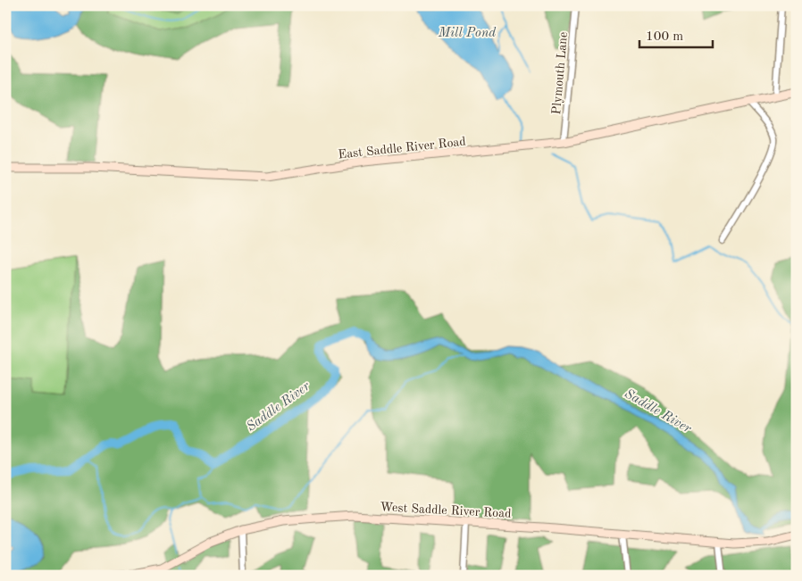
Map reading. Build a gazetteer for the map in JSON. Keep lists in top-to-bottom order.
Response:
{
  "streets": {
    "street": ["Plymouth Lane", "East Saddle River Road", "West Saddle River Road"]
  },
  "crossings": [
    ["Plymouth Lane", "East Saddle River Road"]
  ],
  "water": ["Mill Pond", "Saddle River"],
  "scale_bar": "100 m"
}
